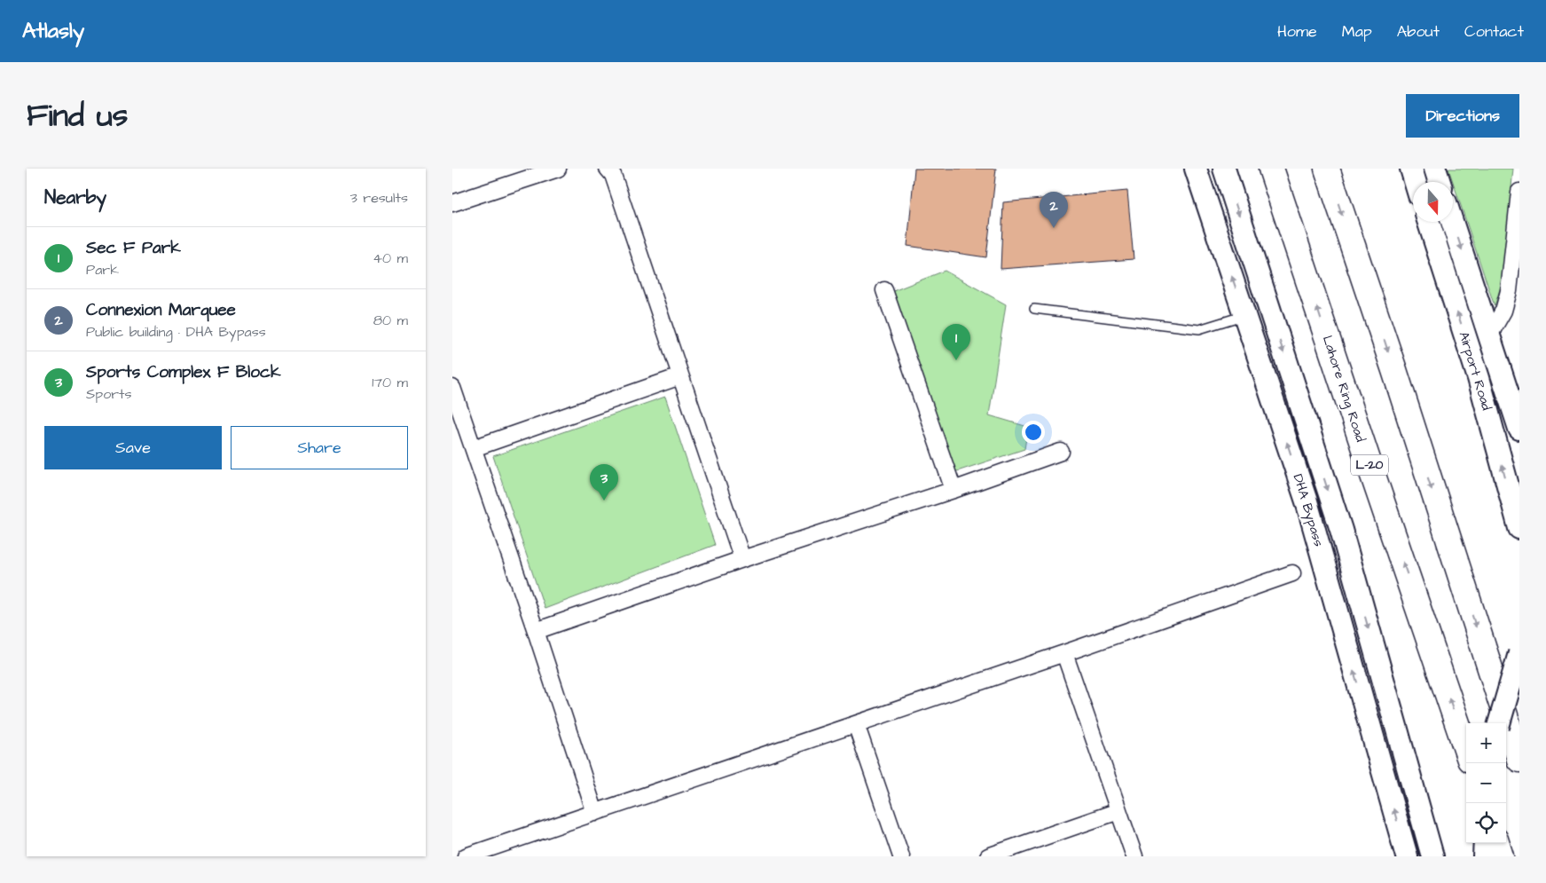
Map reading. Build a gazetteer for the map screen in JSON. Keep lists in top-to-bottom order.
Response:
{
  "streets": {
    "highway": ["Lahore Ring Road", "L-20"],
    "main road": ["Airport Road", "DHA Bypass"]
  },
  "north": "bottom",
  "page": {
    "header": "Atlasly",
    "nav": [
      "Home",
      "Map",
      "About",
      "Contact"
    ],
    "title": "Find us",
    "buttons": [
      "Directions",
      ["Save", "Share"]
    ],
    "heading": ["Nearby", "3 results"],
    "pins": ["2", "1", "3"],
    "list": [
      {
        "mark": "1",
        "name": "Sec F Park",
        "note": "Park",
        "value": "40 m"
      },
      {
        "mark": "2",
        "name": "Connexion Marquee",
        "note": "Public building · DHA Bypass",
        "value": "80 m"
      },
      {
        "mark": "3",
        "name": "Sports Complex F Block",
        "note": "Sports",
        "value": "170 m"
      }
    ],
    "map_buttons": ["+", "−"]
  }
}
